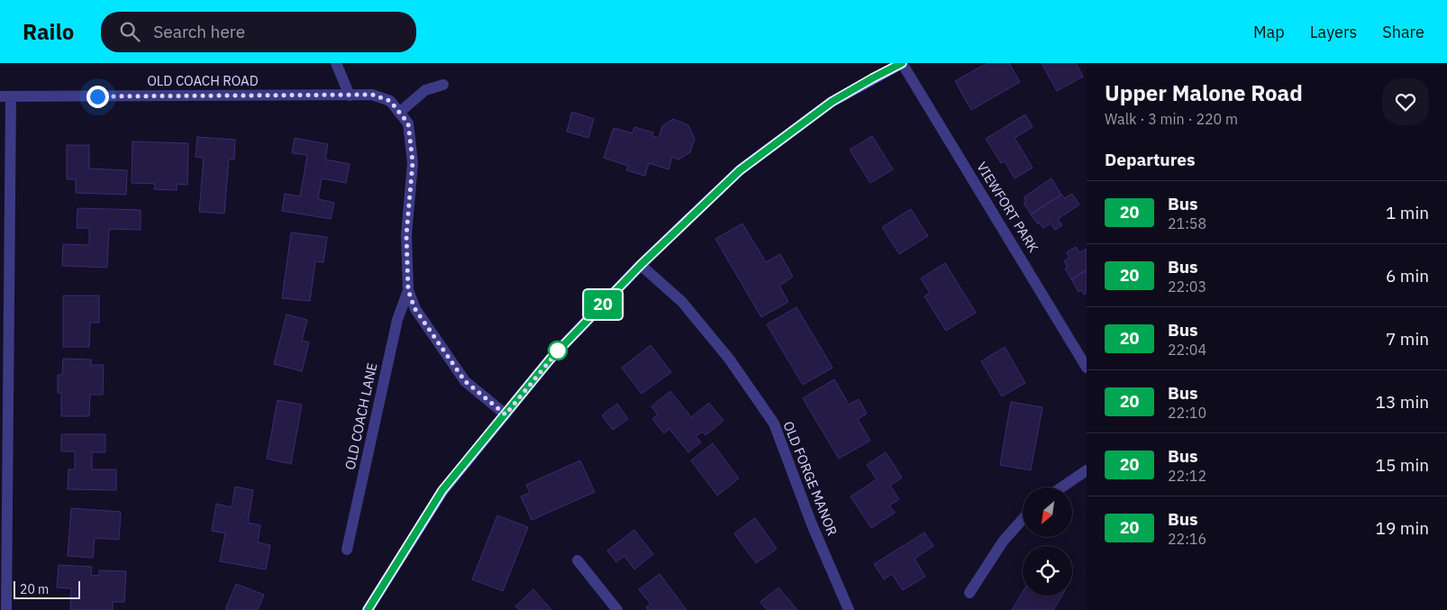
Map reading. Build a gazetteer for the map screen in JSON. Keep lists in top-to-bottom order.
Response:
{
  "streets": {
    "street": [
      "OLD COACH ROAD",
      "VIEWFORT PARK",
      "OLD COACH LANE",
      "OLD FORGE MANOR"
    ]
  },
  "crossings": [
    ["OLD COACH ROAD", "OLD COACH LANE"]
  ],
  "lines": ["bus line 20"],
  "scale_bar": "20 m",
  "north": "bottom left",
  "page": {
    "header": "Railo",
    "search": "Search here",
    "nav": ["Map", "Layers", "Share"],
    "on_map": "20",
    "heading": [
      ["Upper Malone Road", "Walk · 3 min · 220 m"],
      "Departures"
    ],
    "list": [
      {
        "mark": "20",
        "name": "Bus",
        "note": "21:58",
        "value": "1 min"
      },
      {
        "mark": "20",
        "name": "Bus",
        "note": "22:03",
        "value": "6 min"
      },
      {
        "mark": "20",
        "name": "Bus",
        "note": "22:04",
        "value": "7 min"
      },
      {
        "mark": "20",
        "name": "Bus",
        "note": "22:10",
        "value": "13 min"
      },
      {
        "mark": "20",
        "name": "Bus",
        "note": "22:12",
        "value": "15 min"
      },
      {
        "mark": "20",
        "name": "Bus",
        "note": "22:16",
        "value": "19 min"
      }
    ],
    "scale": "20 m"
  }
}
